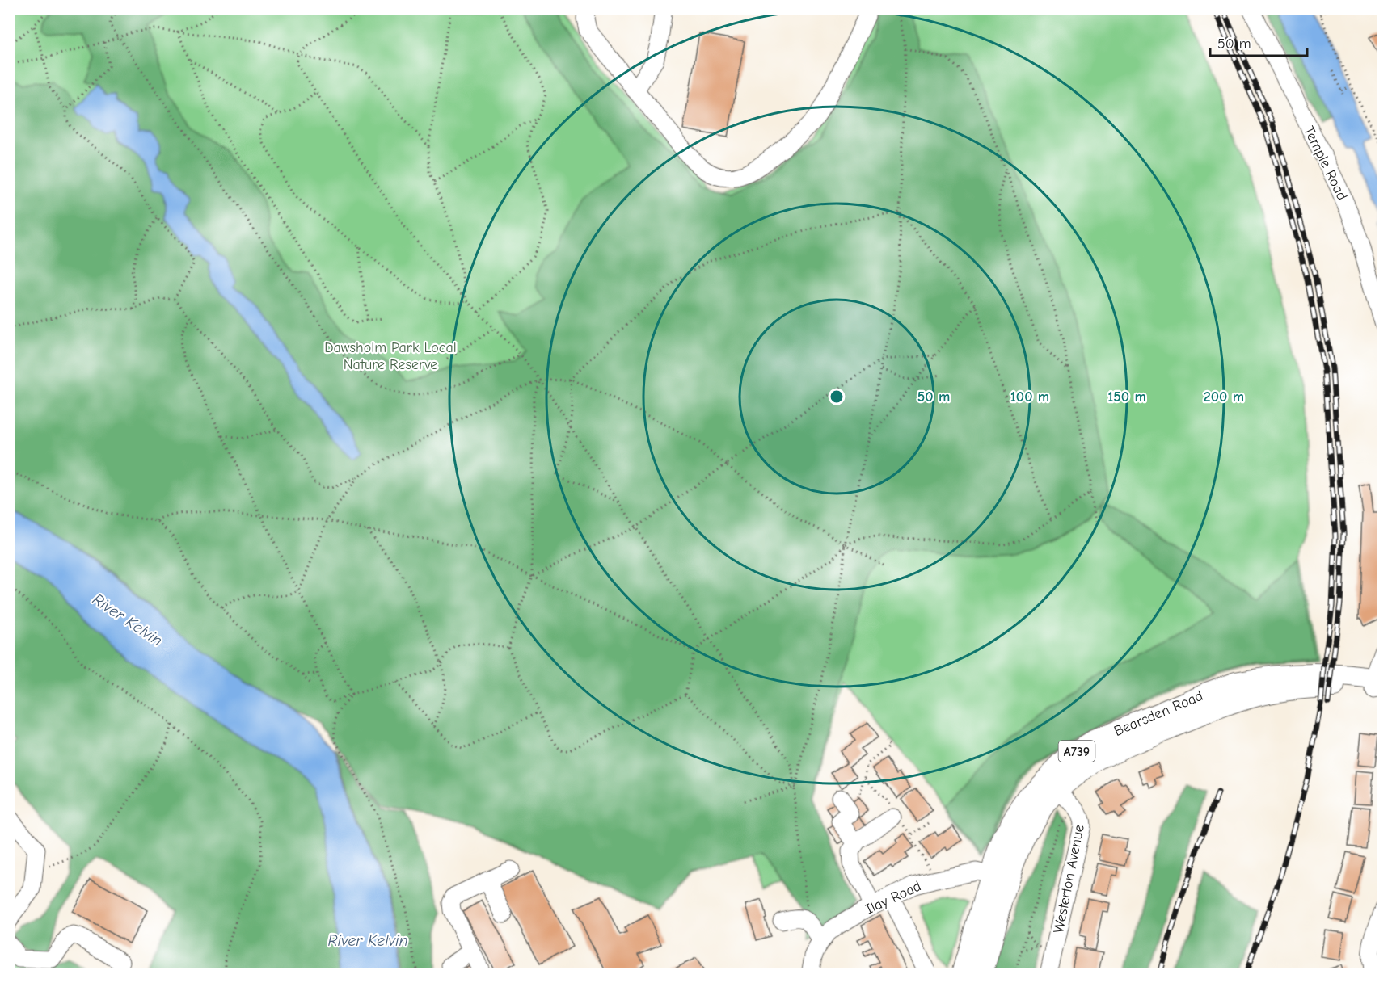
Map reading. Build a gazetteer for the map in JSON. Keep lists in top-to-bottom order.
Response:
{
  "streets": {
    "main road": ["Bearsden Road", "A739"],
    "street": ["Temple Road", "Westerton Avenue", "Ilay Road"]
  },
  "crossings": [
    ["Bearsden Road", "Westerton Avenue"],
    ["Bearsden Road", "Ilay Road"]
  ],
  "water": ["River Kelvin"],
  "parks": ["Dawsholm Park Local Nature Reserve"],
  "scale_bar": "50 m",
  "rings": [
    "50 m",
    "100 m",
    "150 m",
    "200 m"
  ]
}
